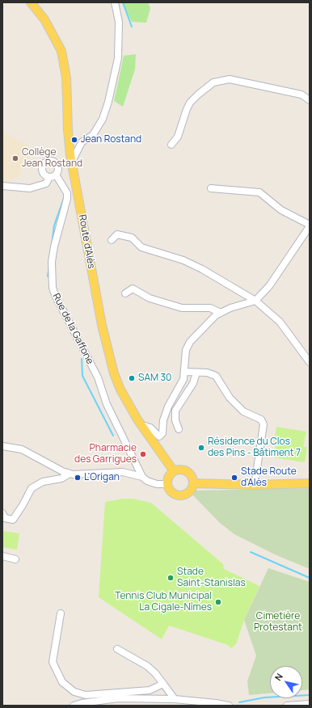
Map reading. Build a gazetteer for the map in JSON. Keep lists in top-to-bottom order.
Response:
{
  "streets": {
    "main road": ["Route d'Alès"],
    "street": ["Rue de la Gaffone"]
  },
  "parks": ["Cimetière Protestant"],
  "places": [
    "Jean Rostand",
    "Collège Jean Rostand",
    "SAM 30",
    "Résidence du Clos des Pins - Bâtiment 7",
    "Pharmacie des Garrigues",
    "L'Origan",
    "Stade Route d'Alès",
    "Stade Saint-Stanislas",
    "Tennis Club Municipal La Cigale-Nîmes"
  ],
  "north": "top left"
}
